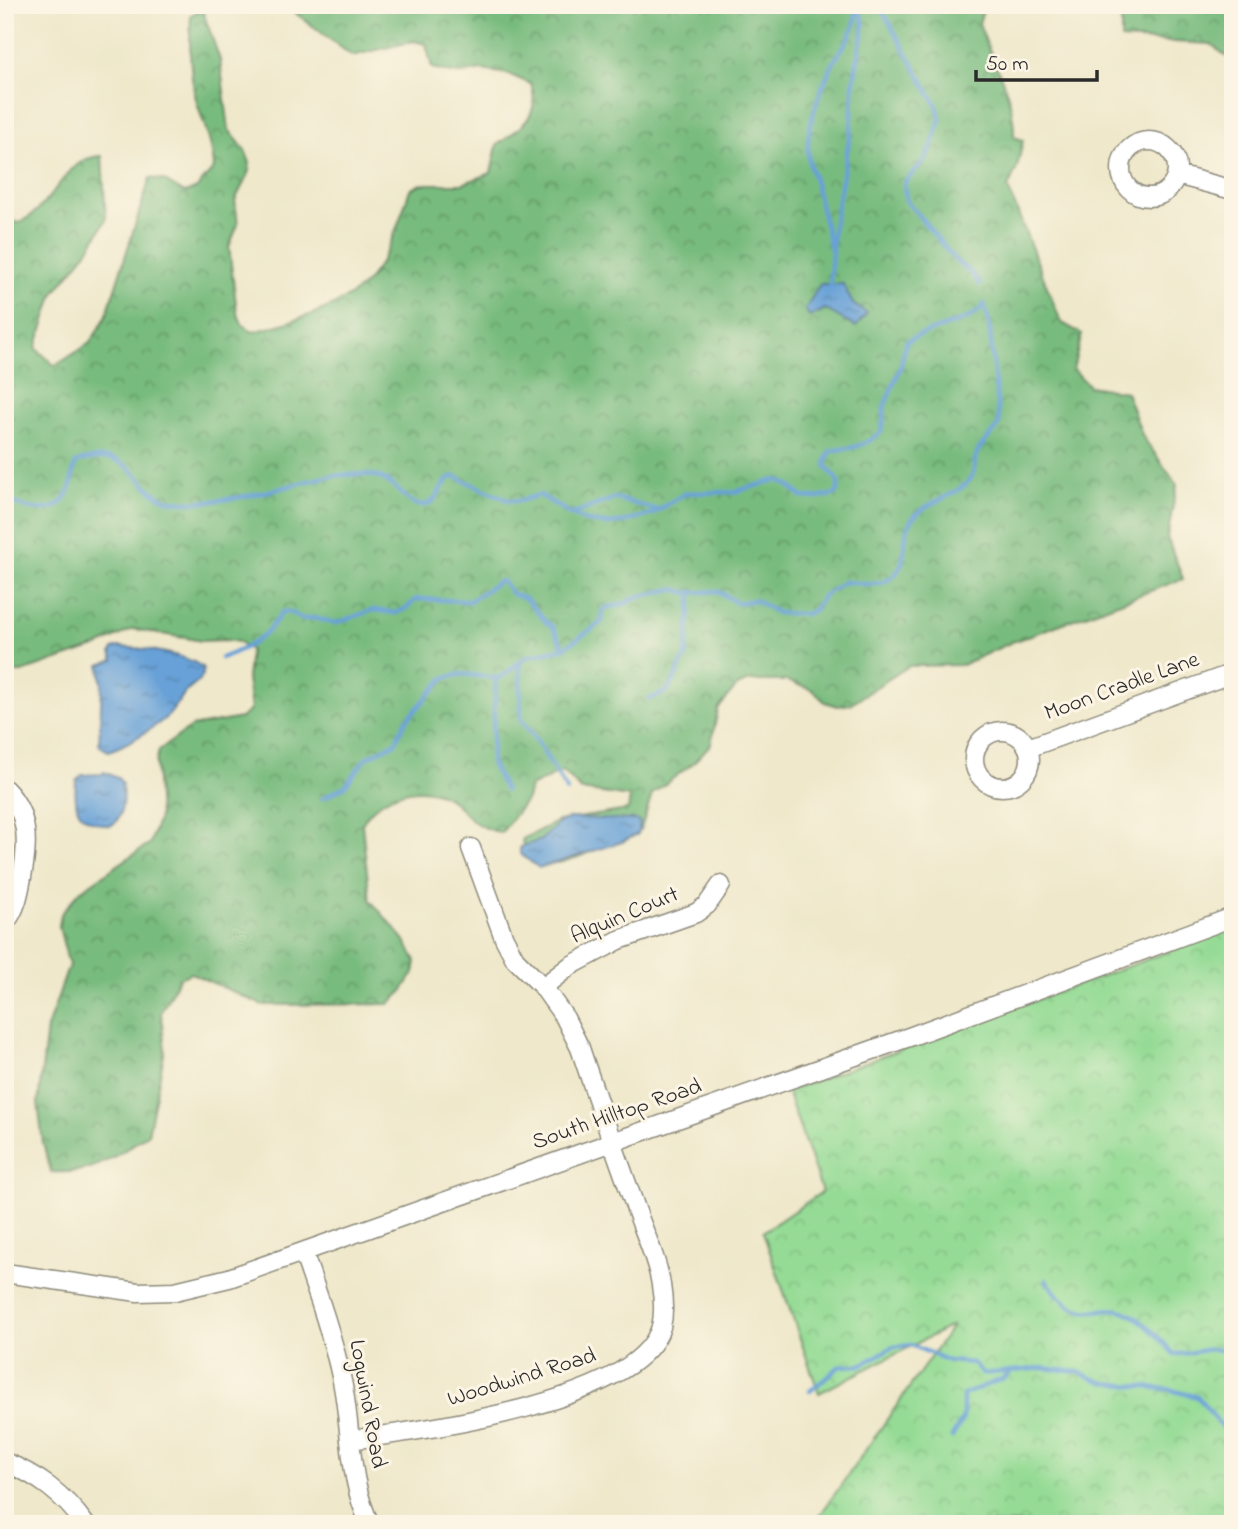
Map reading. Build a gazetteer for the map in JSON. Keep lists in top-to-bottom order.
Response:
{
  "streets": {
    "street": [
      "Moon Cradle Lane",
      "Alquin Court",
      "South Hilltop Road",
      "Woodwind Road",
      "Logwind Road"
    ]
  },
  "crossings": [
    ["Alquin Court", "Woodwind Road"],
    ["South Hilltop Road", "Woodwind Road"],
    ["South Hilltop Road", "Logwind Road"],
    ["Woodwind Road", "Logwind Road"]
  ],
  "scale_bar": "50 m"
}
